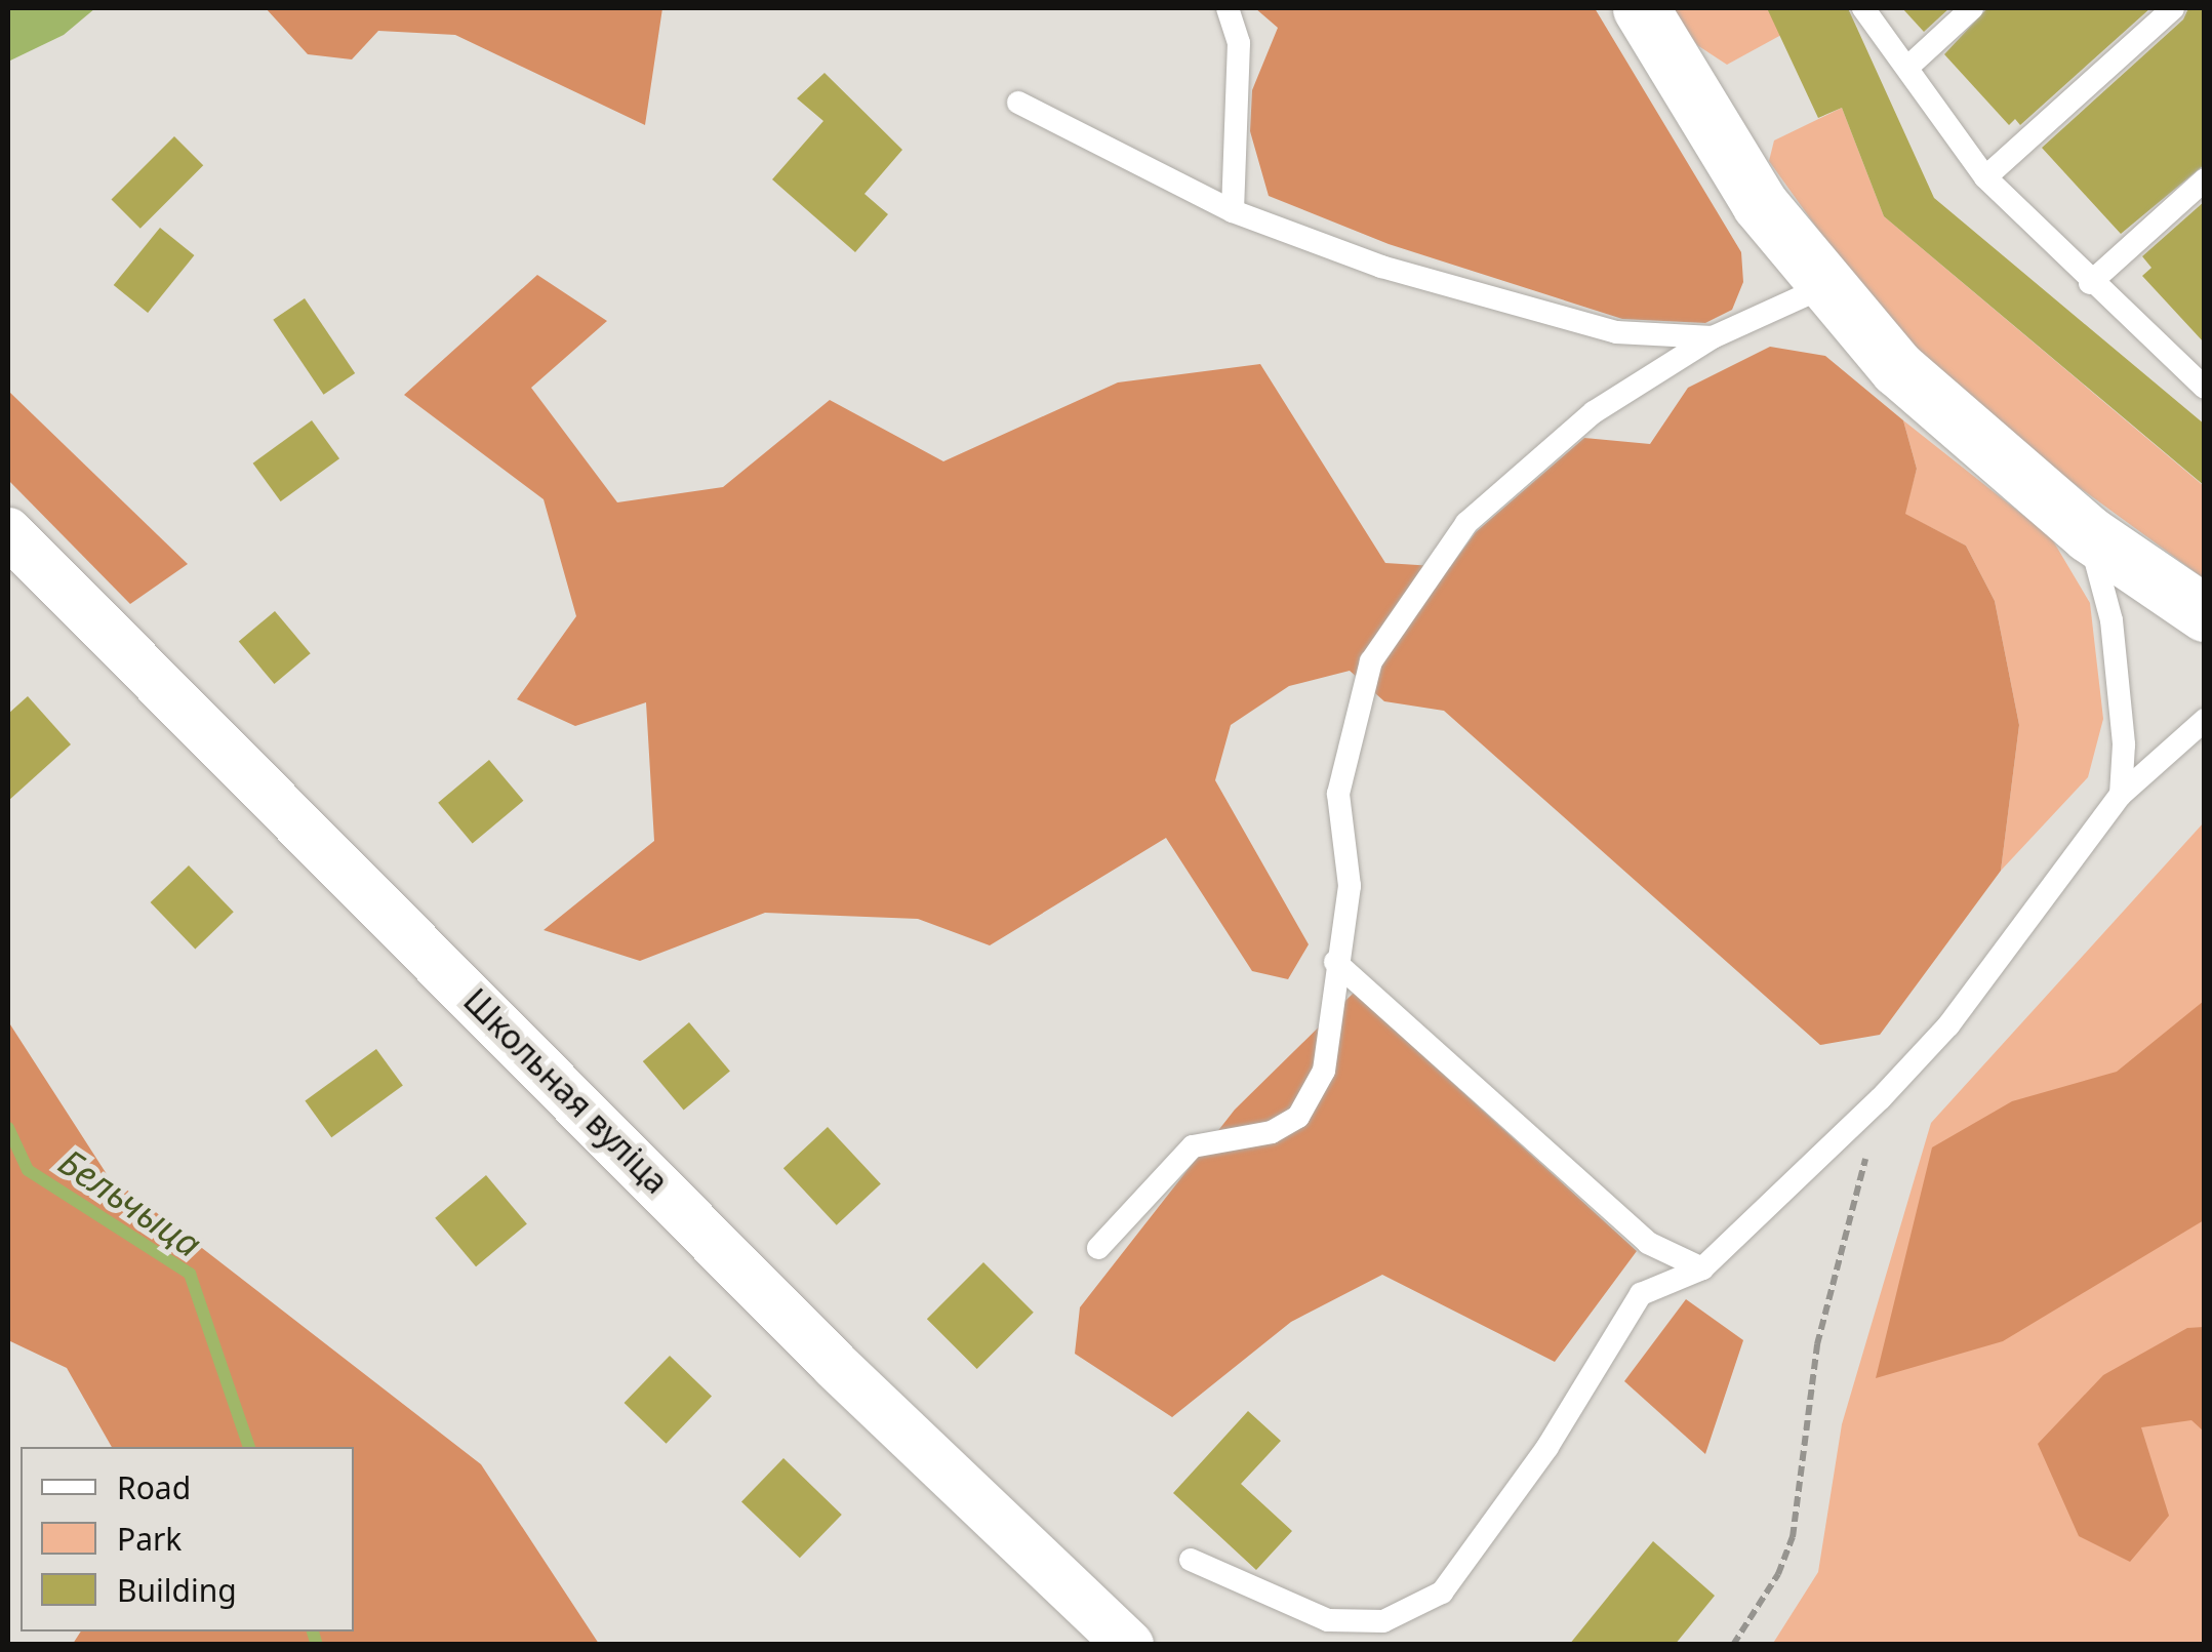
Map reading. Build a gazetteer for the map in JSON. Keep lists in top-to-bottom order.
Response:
{
  "streets": {
    "street": ["Школьная вуліца"]
  },
  "water": ["Бельчыца"],
  "legend": ["Road", "Park", "Building"]
}
